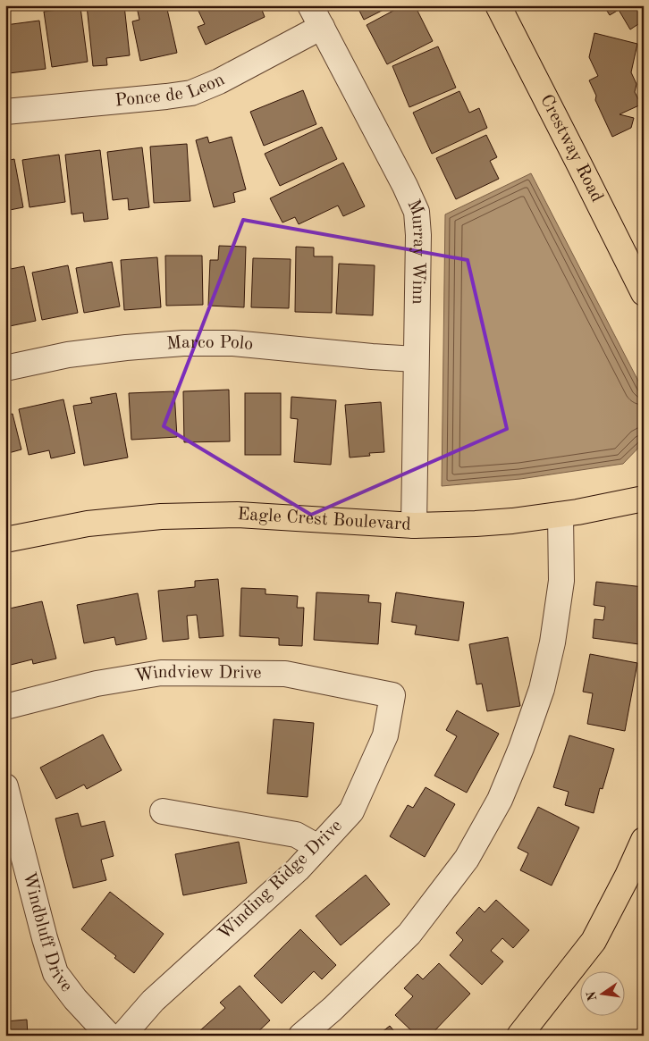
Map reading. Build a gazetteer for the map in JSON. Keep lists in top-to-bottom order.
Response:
{
  "streets": {
    "main road": ["Crestway Road", "Eagle Crest Boulevard"],
    "street": [
      "Ponce de Leon",
      "Murray Winn",
      "Marco Polo",
      "Windview Drive",
      "Winding Ridge Drive",
      "Windbluff Drive"
    ]
  },
  "crossings": [
    ["Ponce de Leon", "Murray Winn"],
    ["Murray Winn", "Marco Polo"],
    ["Murray Winn", "Eagle Crest Boulevard"],
    ["Windview Drive", "Winding Ridge Drive"]
  ],
  "north": "left"
}
